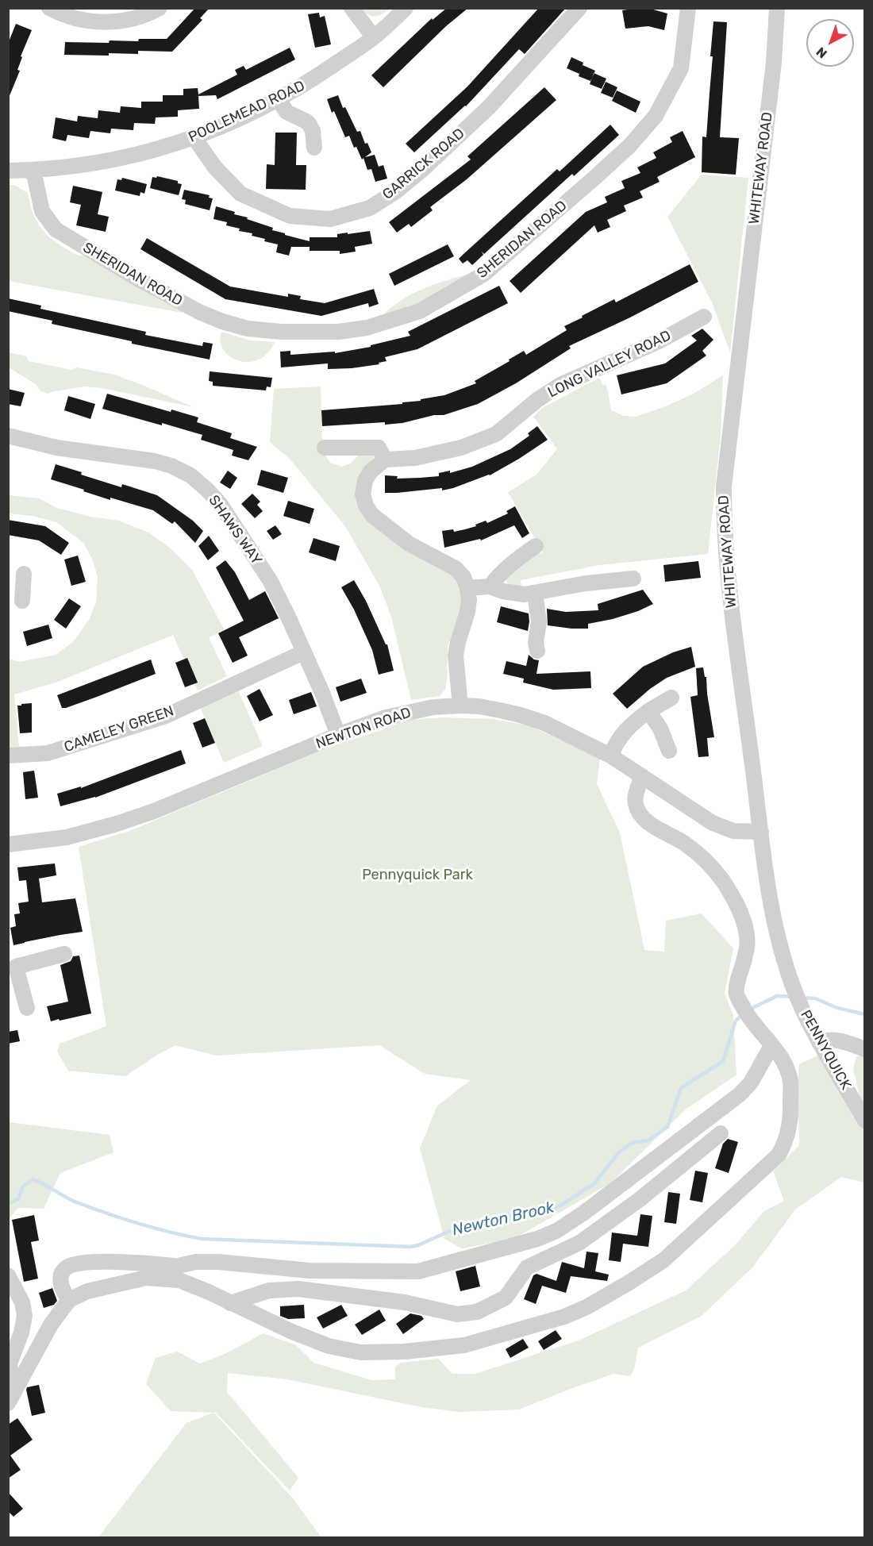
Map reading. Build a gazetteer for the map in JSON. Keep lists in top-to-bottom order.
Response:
{
  "streets": {
    "street": [
      "POOLEMEAD ROAD",
      "GARRICK ROAD",
      "WHITEWAY ROAD",
      "SHERIDAN ROAD",
      "LONG VALLEY ROAD",
      "SHAWS WAY",
      "NEWTON ROAD",
      "CAMELEY GREEN",
      "PENNYQUICK"
    ]
  },
  "crossings": [
    ["POOLEMEAD ROAD", "GARRICK ROAD"],
    ["POOLEMEAD ROAD", "SHERIDAN ROAD"],
    ["WHITEWAY ROAD", "NEWTON ROAD"],
    ["WHITEWAY ROAD", "PENNYQUICK"],
    ["SHAWS WAY", "NEWTON ROAD"],
    ["SHAWS WAY", "CAMELEY GREEN"]
  ],
  "water": ["Newton Brook"],
  "parks": ["Pennyquick Park"],
  "north": "bottom left"
}
